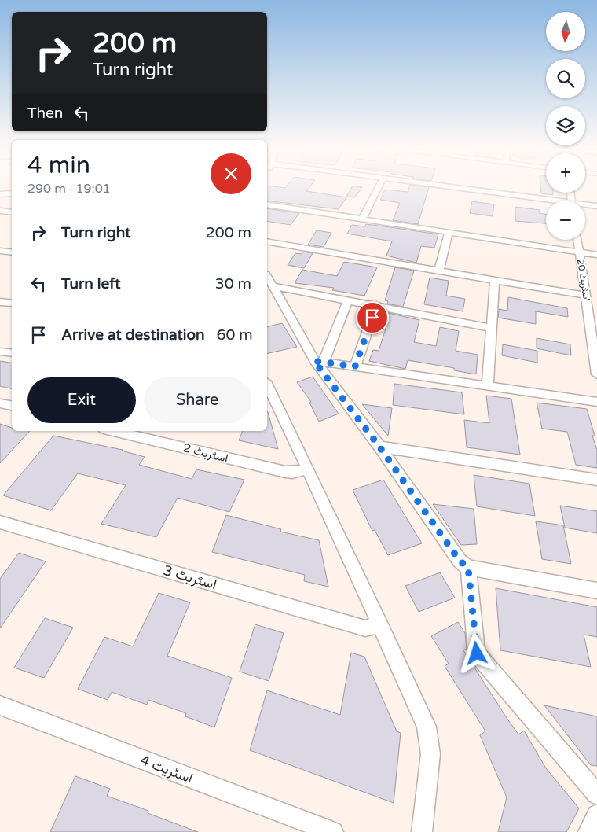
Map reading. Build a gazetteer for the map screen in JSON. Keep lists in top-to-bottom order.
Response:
{
  "streets": {
    "street": [
      "اسٹریٹ 20",
      "اسٹریٹ 2",
      "اسٹریٹ 3",
      "اسٹریٹ 4"
    ]
  },
  "north": "bottom",
  "page": {
    "map_buttons": ["+", "−"],
    "turn": ["200 m", "Turn right"],
    "then": "Then",
    "heading": ["4 min", "290 m · 19:01"],
    "list": [
      {
        "name": "Turn right",
        "value": "200 m"
      },
      {
        "name": "Turn left",
        "value": "30 m"
      },
      {
        "name": "Arrive at destination",
        "value": "60 m"
      }
    ],
    "buttons": ["Exit", "Share"]
  }
}
